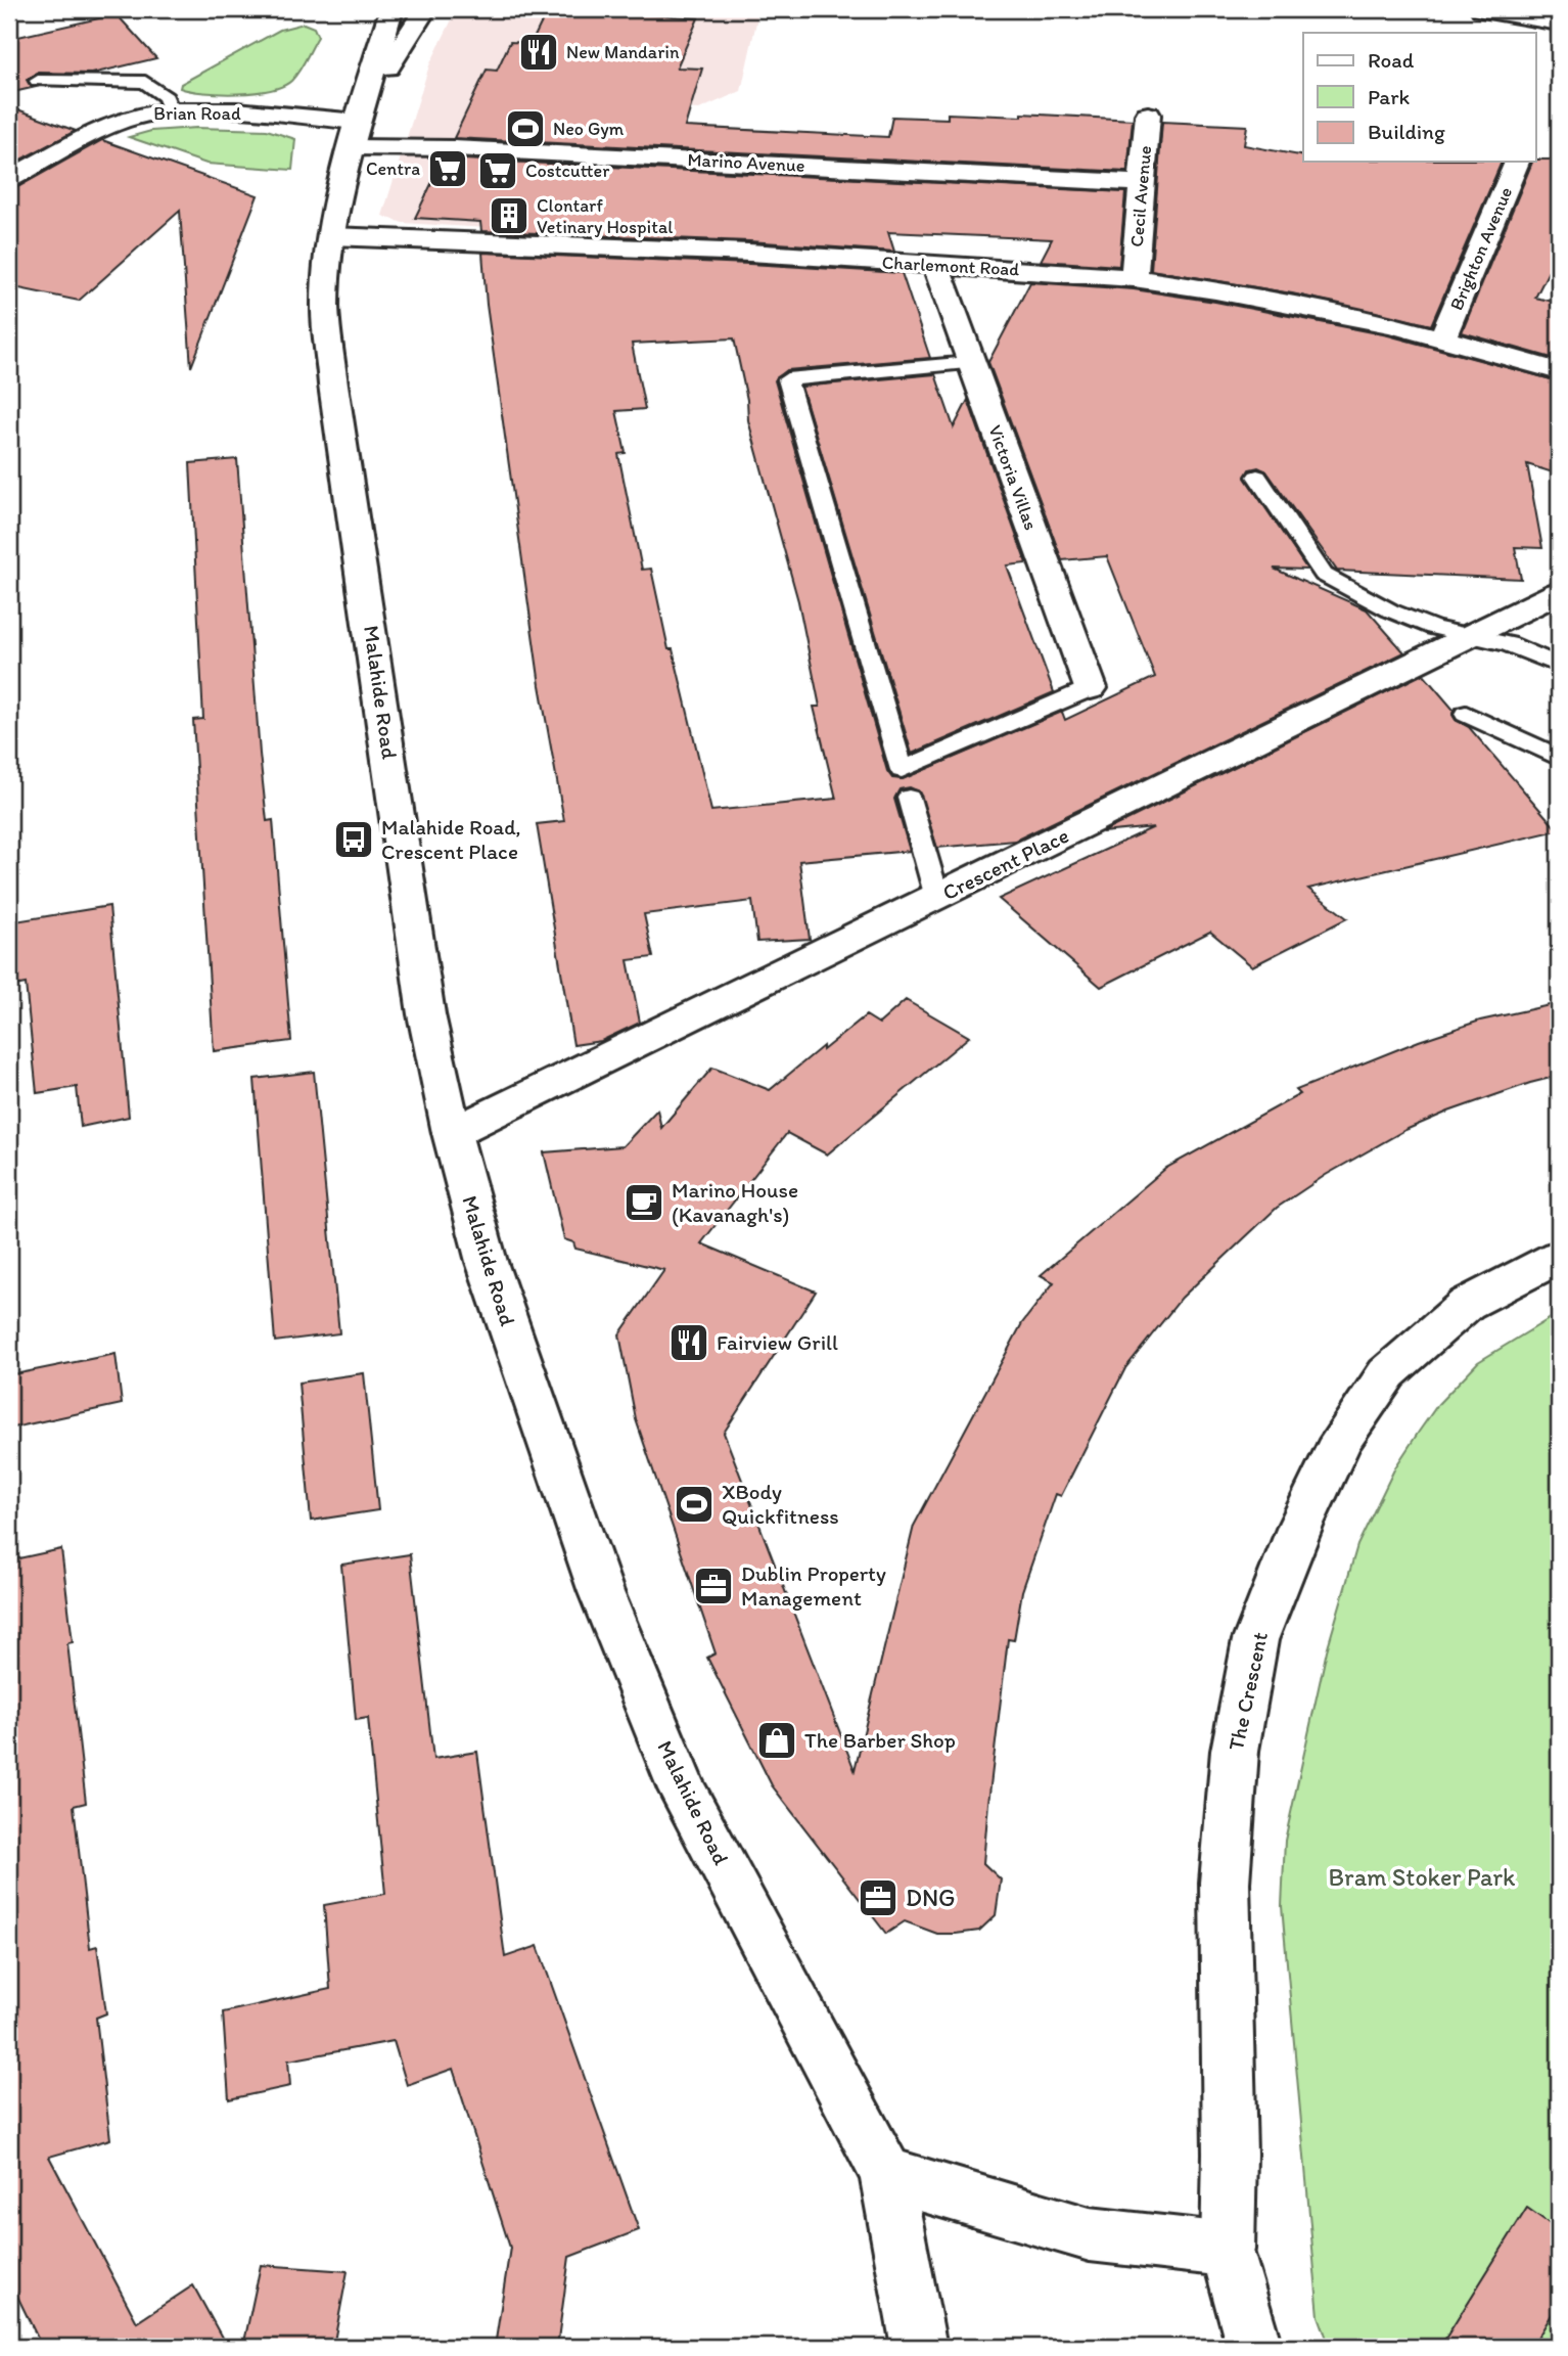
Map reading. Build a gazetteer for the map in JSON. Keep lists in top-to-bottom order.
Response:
{
  "streets": {
    "street": [
      "Brian Road",
      "Marino Avenue",
      "Cecil Avenue",
      "Brighton Avenue",
      "Charlemont Road",
      "Victoria Villas",
      "Malahide Road",
      "Crescent Place",
      "The Crescent"
    ]
  },
  "crossings": [
    ["Brian Road", "Marino Avenue"],
    ["Brian Road", "Malahide Road"],
    ["Marino Avenue", "Cecil Avenue"],
    ["Marino Avenue", "Malahide Road"],
    ["Cecil Avenue", "Charlemont Road"],
    ["Brighton Avenue", "Charlemont Road"],
    ["Charlemont Road", "Victoria Villas"],
    ["Charlemont Road", "Malahide Road"],
    ["Malahide Road", "Crescent Place"]
  ],
  "parks": ["Bram Stoker Park"],
  "places": {
    "restaurant": ["New Mandarin", "Fairview Grill"],
    "sports": ["Neo Gym", "XBody Quickfitness"],
    "supermarket": ["Centra", "Costcutter"],
    "building": ["Clontarf Vetinary Hospital"],
    "bus stop": ["Malahide Road, Crescent Place"],
    "cafe": ["Marino House (Kavanagh's)"],
    "office": ["Dublin Property Management", "DNG"],
    "shop": ["The Barber Shop"]
  },
  "legend": ["Road", "Park", "Building"]
}
